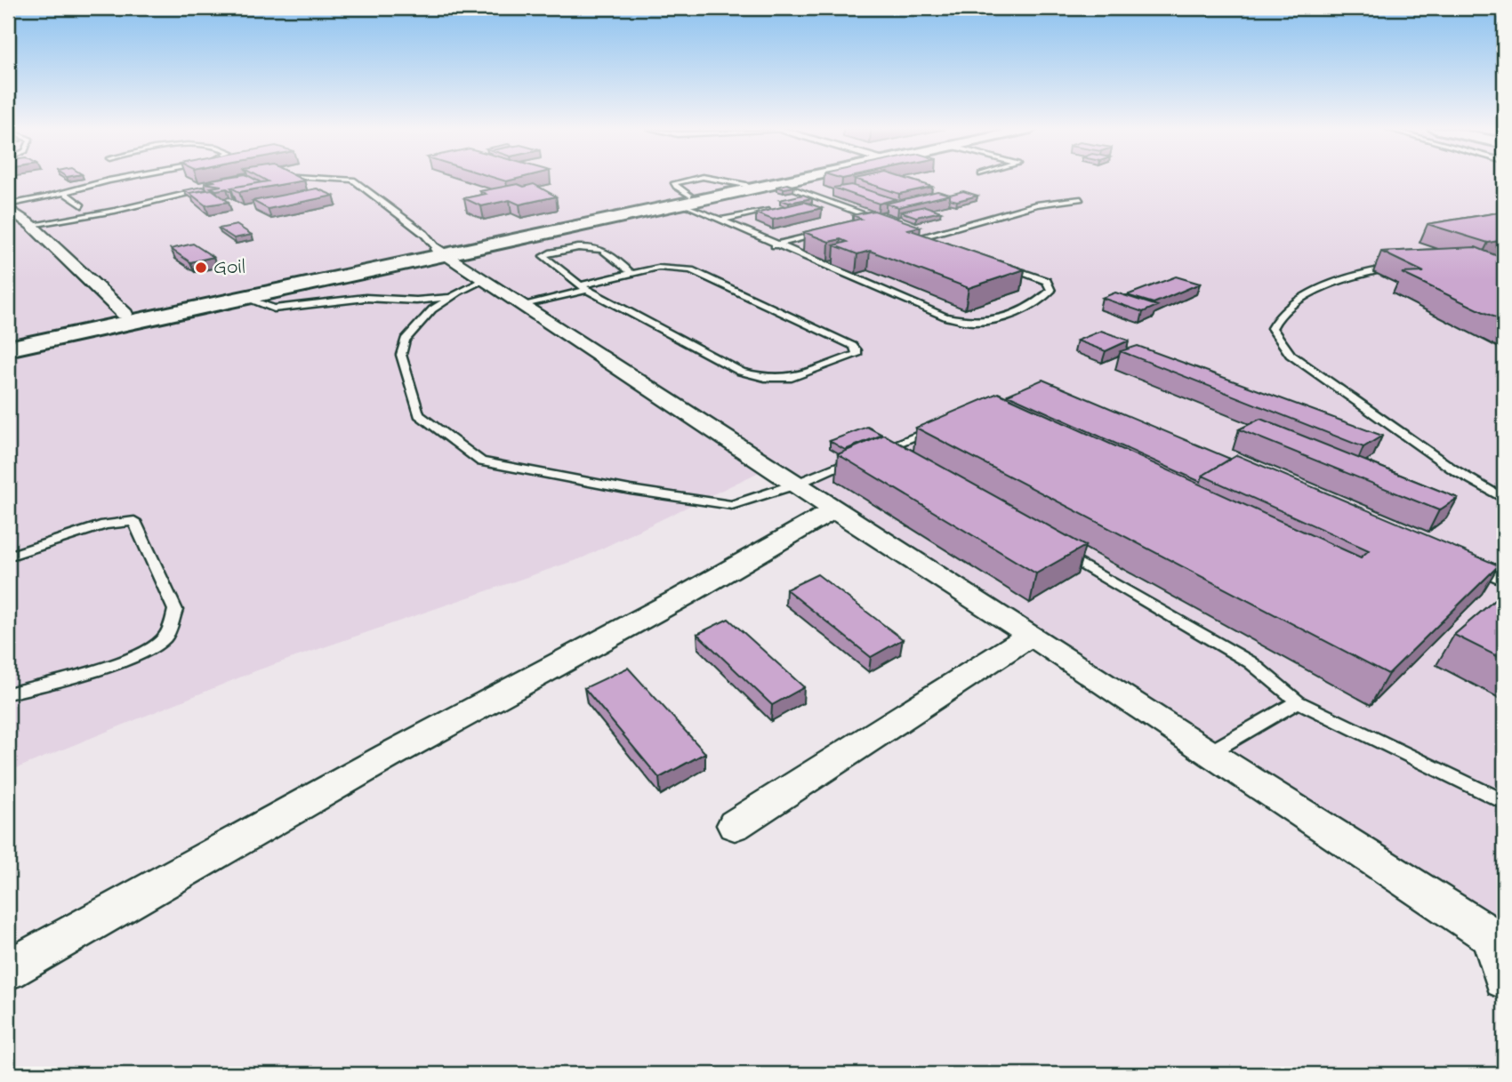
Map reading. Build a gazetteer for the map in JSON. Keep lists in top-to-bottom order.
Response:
{
  "places": ["Goil"]
}
